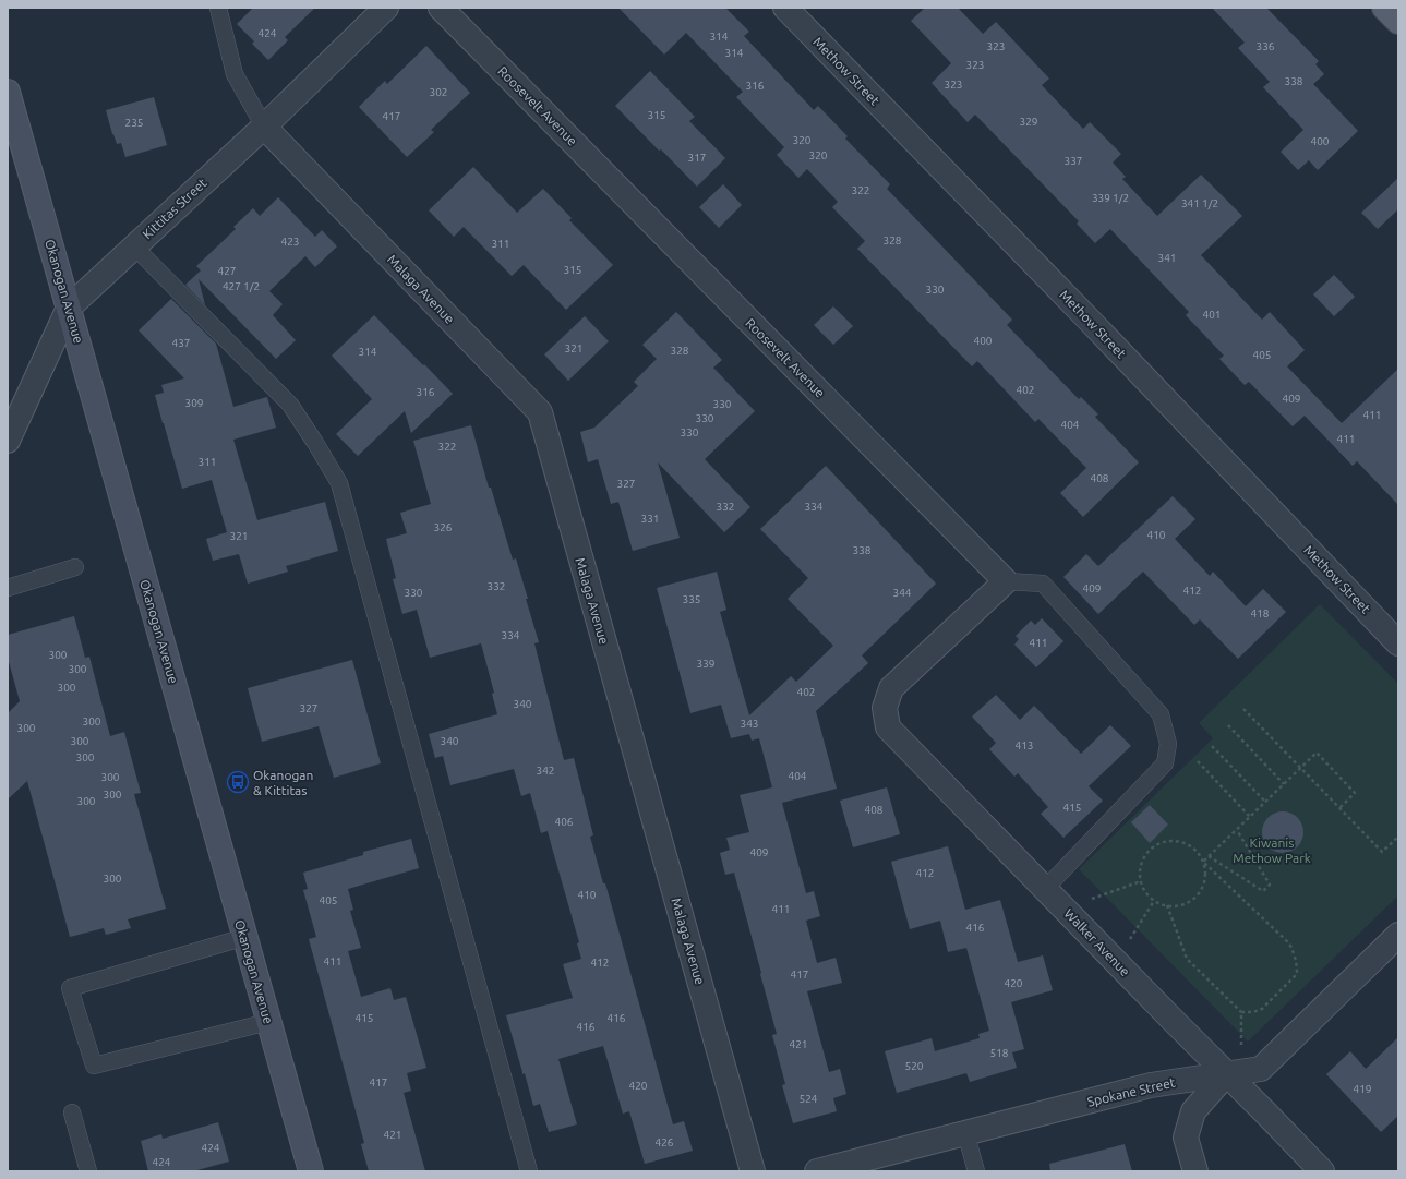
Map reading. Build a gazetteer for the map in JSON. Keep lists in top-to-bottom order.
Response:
{
  "streets": {
    "street": [
      "Methow Street",
      "Roosevelt Avenue",
      "Kittitas Street",
      "Malaga Avenue",
      "Okanogan Avenue",
      "Walker Avenue",
      "Spokane Street"
    ]
  },
  "crossings": [
    ["Roosevelt Avenue", "Walker Avenue"],
    ["Kittitas Street", "Malaga Avenue"],
    ["Kittitas Street", "Okanogan Avenue"],
    ["Walker Avenue", "Spokane Street"]
  ],
  "parks": ["Kiwanis Methow Park"],
  "places": {
    "bus stop": ["Okanogan & Kittitas"]
  },
  "house_numbers": [
    "424",
    "314",
    "323",
    "336",
    "314",
    "323",
    "338",
    "323",
    "316",
    "302",
    "315",
    "417",
    "329",
    "235",
    "320",
    "400",
    "320",
    "317",
    "337",
    "322",
    "339 1/2",
    "341 1/2",
    "328",
    "423",
    "311",
    "341",
    "315",
    "427",
    "427 1/2",
    "330",
    "401",
    "400",
    "437",
    "321",
    "328",
    "314",
    "405",
    "402",
    "316",
    "409",
    "309",
    "330",
    "411",
    "330",
    "404",
    "330",
    "411",
    "322",
    "311",
    "408",
    "327",
    "332",
    "334",
    "331",
    "326",
    "410",
    "321",
    "338",
    "332",
    "409",
    "412",
    "330",
    "344",
    "335",
    "418",
    "334",
    "411",
    "300",
    "339",
    "300",
    "300",
    "402",
    "340",
    "327",
    "300",
    "343",
    "300",
    "300",
    "340",
    "413",
    "300",
    "342",
    "404",
    "300",
    "300",
    "300",
    "415",
    "408",
    "406",
    "409",
    "412",
    "300",
    "410",
    "405",
    "411",
    "416",
    "411",
    "412",
    "417",
    "420",
    "415",
    "416",
    "416",
    "421",
    "518",
    "520",
    "417",
    "420",
    "419",
    "524",
    "421",
    "426",
    "424",
    "424"
  ]
}
